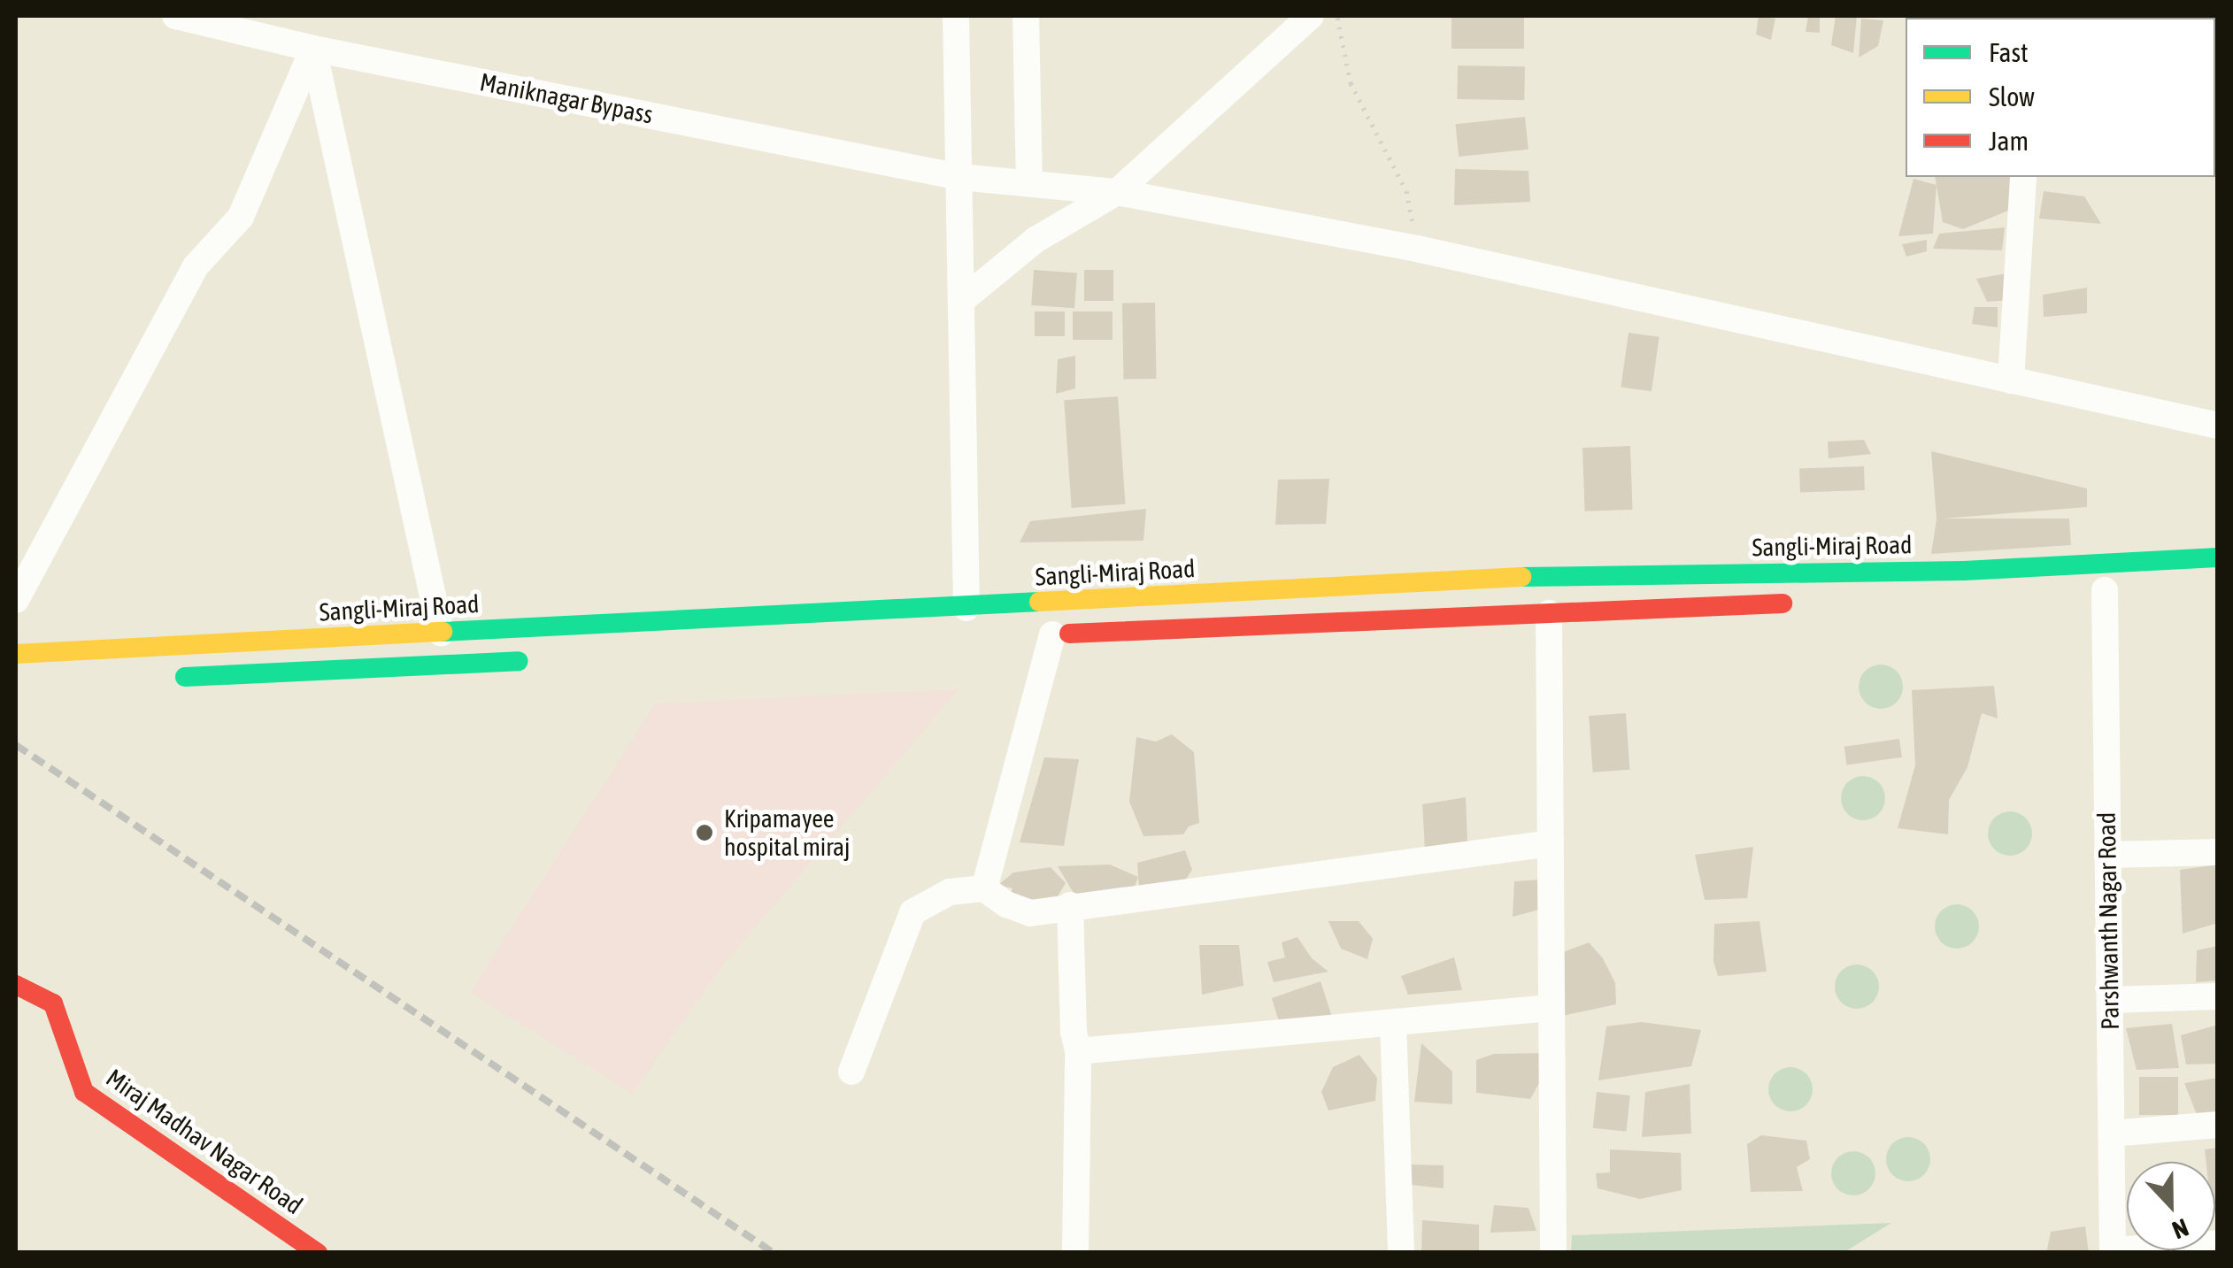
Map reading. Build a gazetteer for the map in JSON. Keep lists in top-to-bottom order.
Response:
{
  "streets": {
    "main road": ["Sangli-Miraj Road", "Miraj Madhav Nagar Road"],
    "street": ["Maniknagar Bypass", "Parshwanth Nagar Road"]
  },
  "places": ["Kripamayee hospital miraj"],
  "legend": ["Fast", "Slow", "Jam"],
  "north": "bottom"
}
